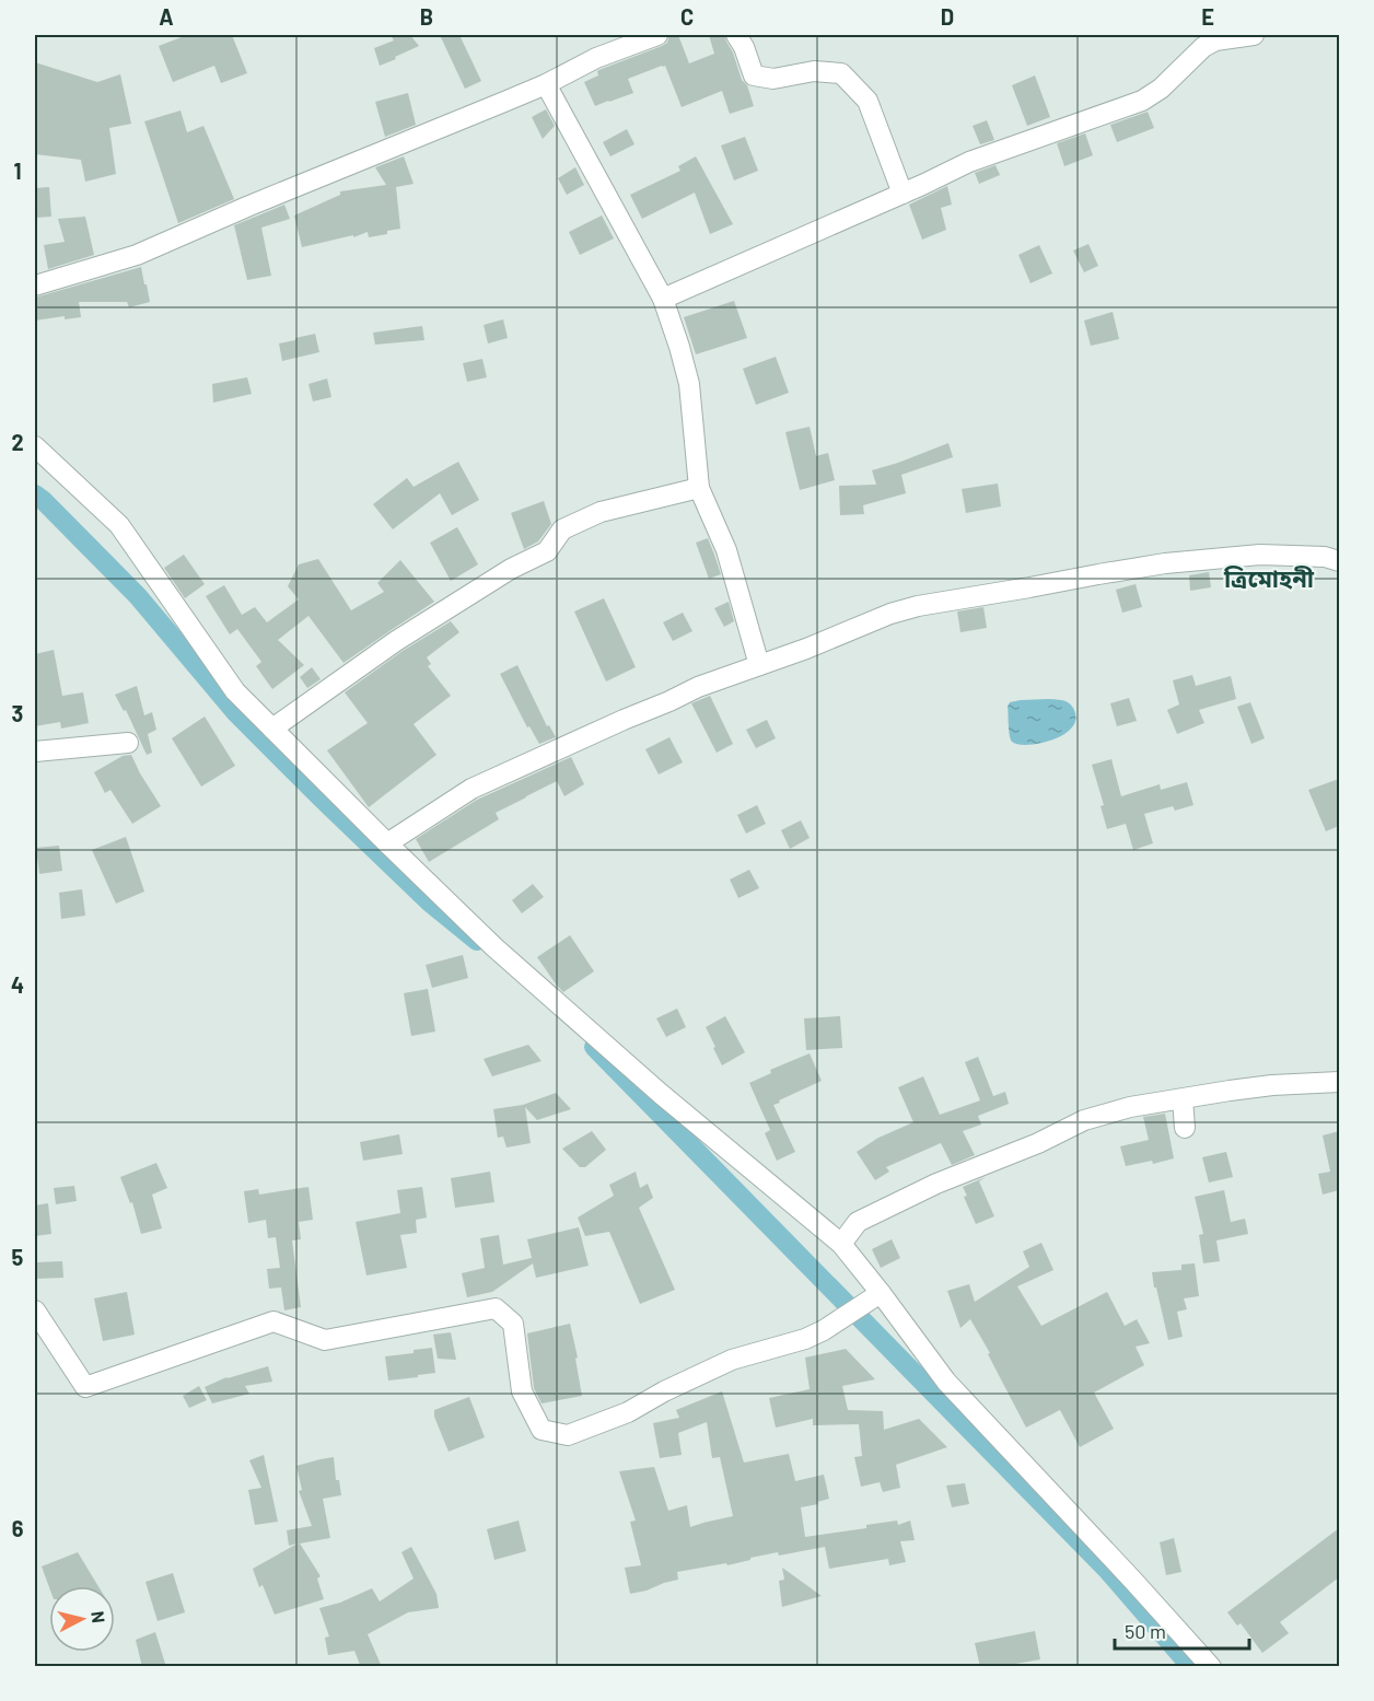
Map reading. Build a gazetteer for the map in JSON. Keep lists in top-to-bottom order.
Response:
{
  "districts": ["ত্রিমোহনী"],
  "scale_bar": "50 m",
  "north": "right",
  "grid": {
    "columns": [
      "A",
      "B",
      "C",
      "D",
      "E"
    ],
    "rows": [
      "1",
      "2",
      "3",
      "4",
      "5",
      "6"
    ]
  }
}
